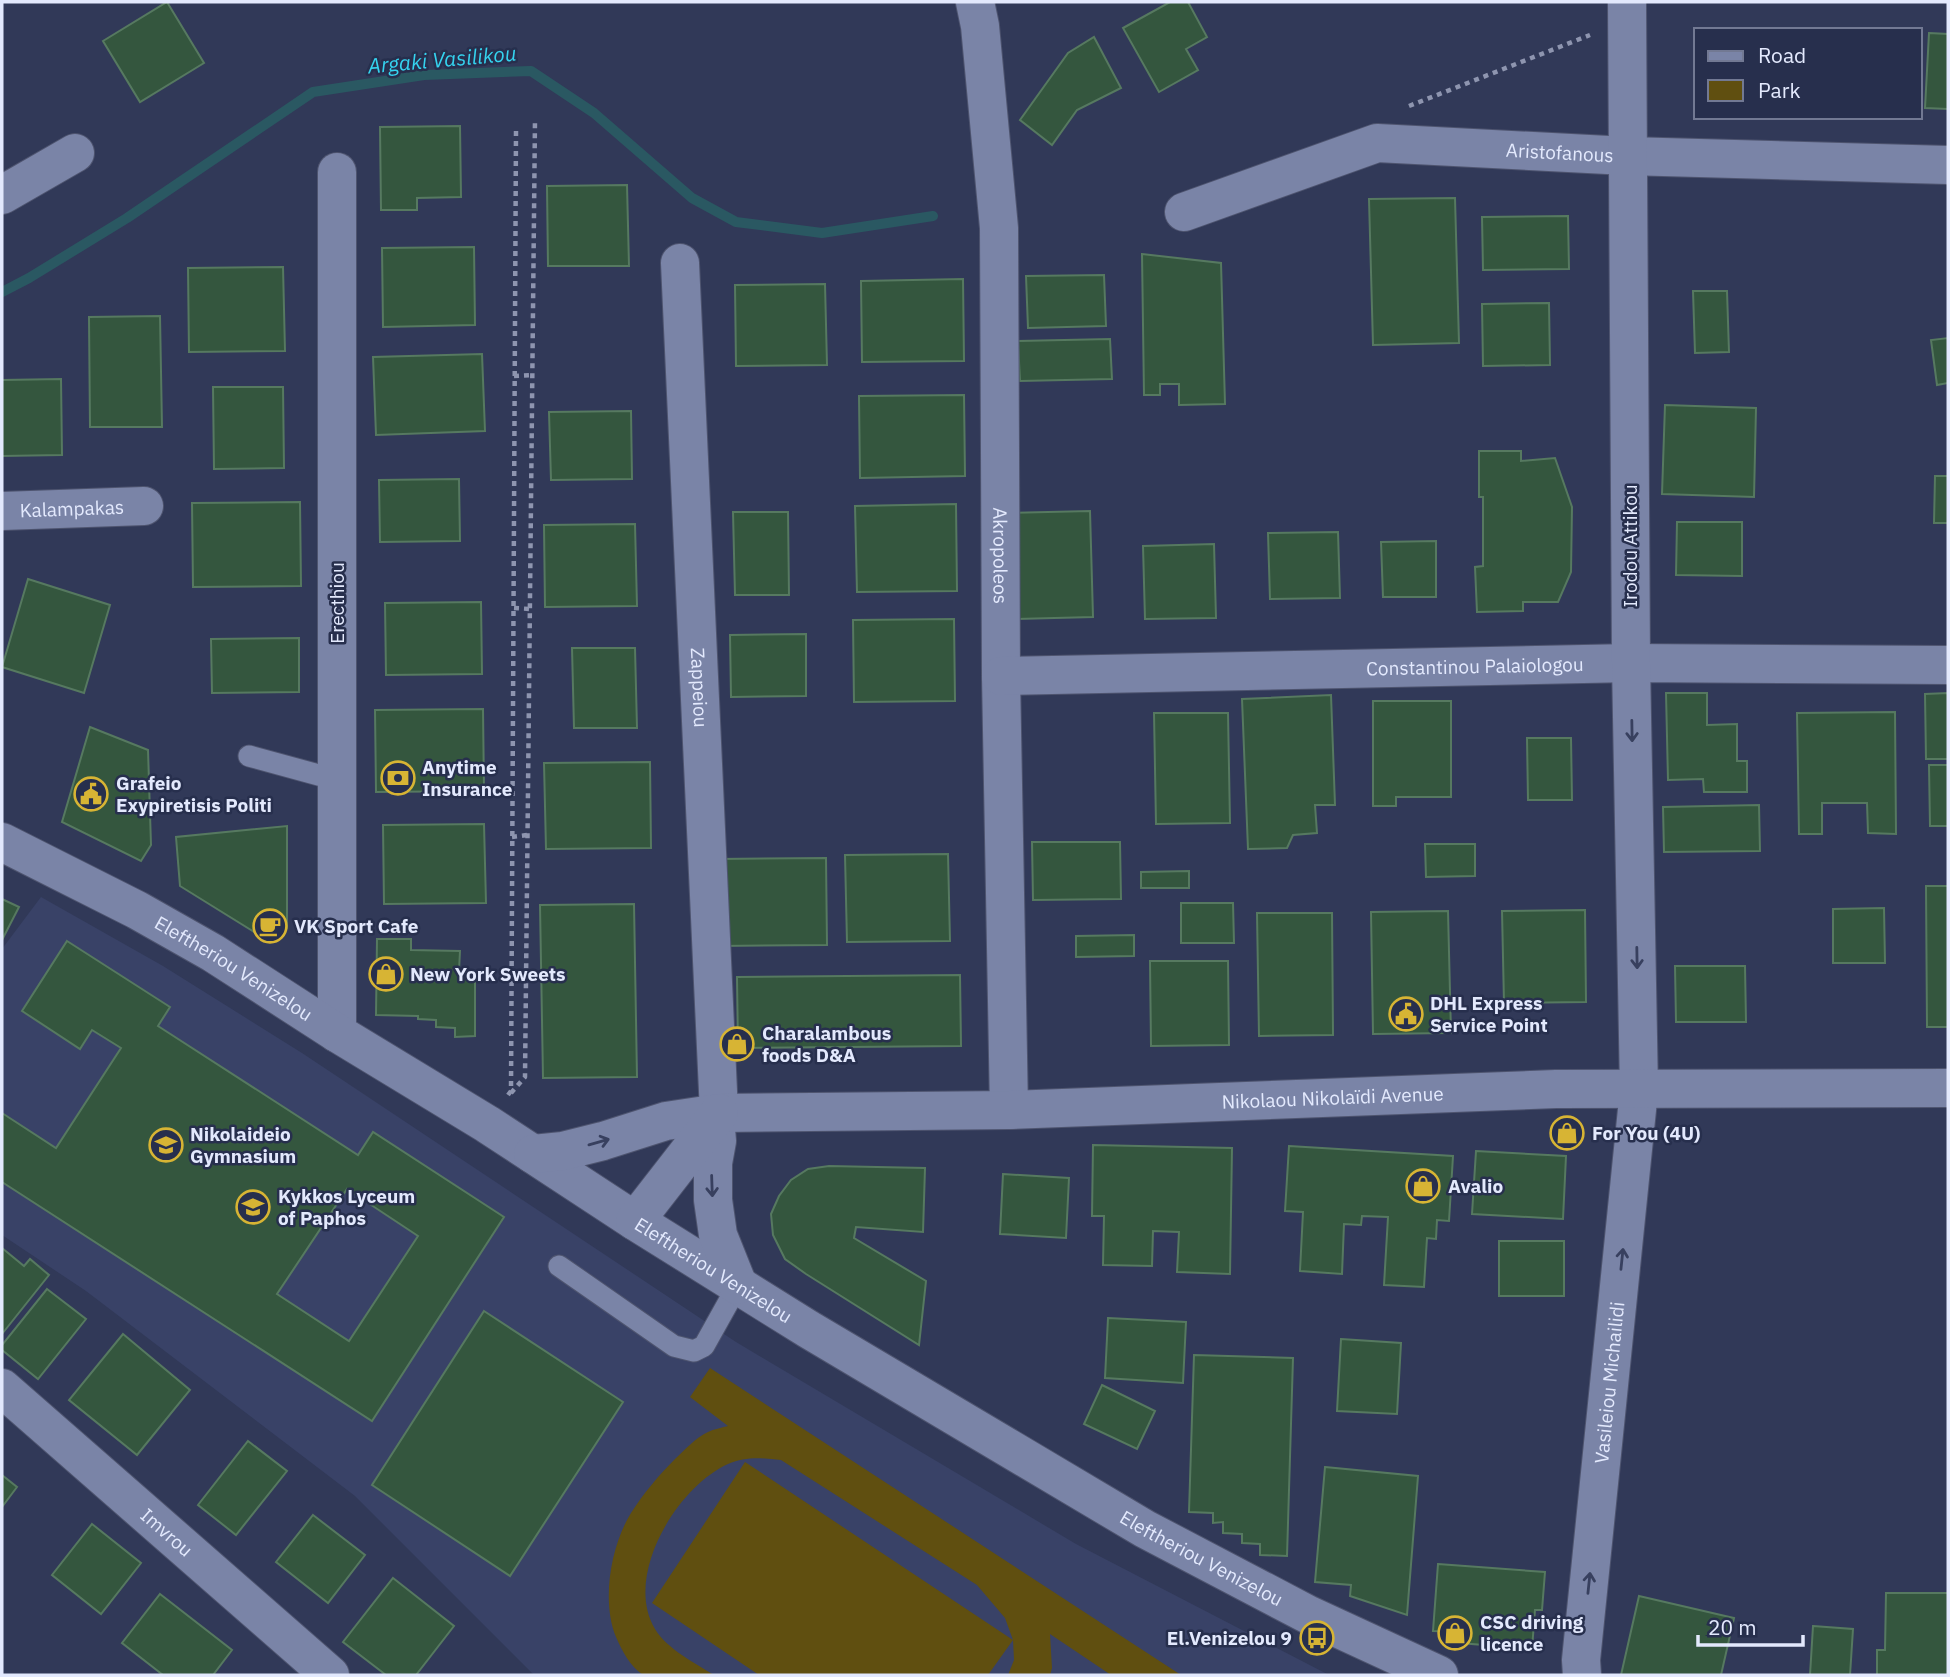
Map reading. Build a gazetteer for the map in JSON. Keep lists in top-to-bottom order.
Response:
{
  "streets": {
    "street": [
      "Aristofanous",
      "Kalampakas",
      "Irodou Attikou",
      "Akropoleos",
      "Erecthiou",
      "Constantinou Palaiologou",
      "Zappeiou",
      "Eleftheriou Venizelou",
      "Nikolaou Nikolaïdi Avenue",
      "Vasileiou Michailidi",
      "Imvrou"
    ]
  },
  "crossings": [
    ["Aristofanous", "Irodou Attikou"],
    ["Irodou Attikou", "Constantinou Palaiologou"],
    ["Irodou Attikou", "Nikolaou Nikolaïdi Avenue"],
    ["Irodou Attikou", "Vasileiou Michailidi"],
    ["Akropoleos", "Constantinou Palaiologou"],
    ["Akropoleos", "Nikolaou Nikolaïdi Avenue"],
    ["Erecthiou", "Eleftheriou Venizelou"],
    ["Zappeiou", "Eleftheriou Venizelou"],
    ["Zappeiou", "Nikolaou Nikolaïdi Avenue"],
    ["Eleftheriou Venizelou", "Nikolaou Nikolaïdi Avenue"],
    ["Nikolaou Nikolaïdi Avenue", "Vasileiou Michailidi"]
  ],
  "one_way": ["Irodou Attikou", "Vasileiou Michailidi"],
  "water": ["Argaki Vasilikou"],
  "places": {
    "bank": ["Anytime Insurance"],
    "public building": ["Grafeio Exypiretisis Politi", "DHL Express Service Point"],
    "cafe": ["VK Sport Cafe"],
    "shop": [
      "New York Sweets",
      "Charalambous foods D&A",
      "For You (4U)",
      "Avalio",
      "CSC driving licence"
    ],
    "school or university": ["Nikolaideio Gymnasium", "Kykkos Lyceum of Paphos"],
    "bus stop": ["El.Venizelou 9"]
  },
  "legend": ["Road", "Park"],
  "scale_bar": "20 m"
}
